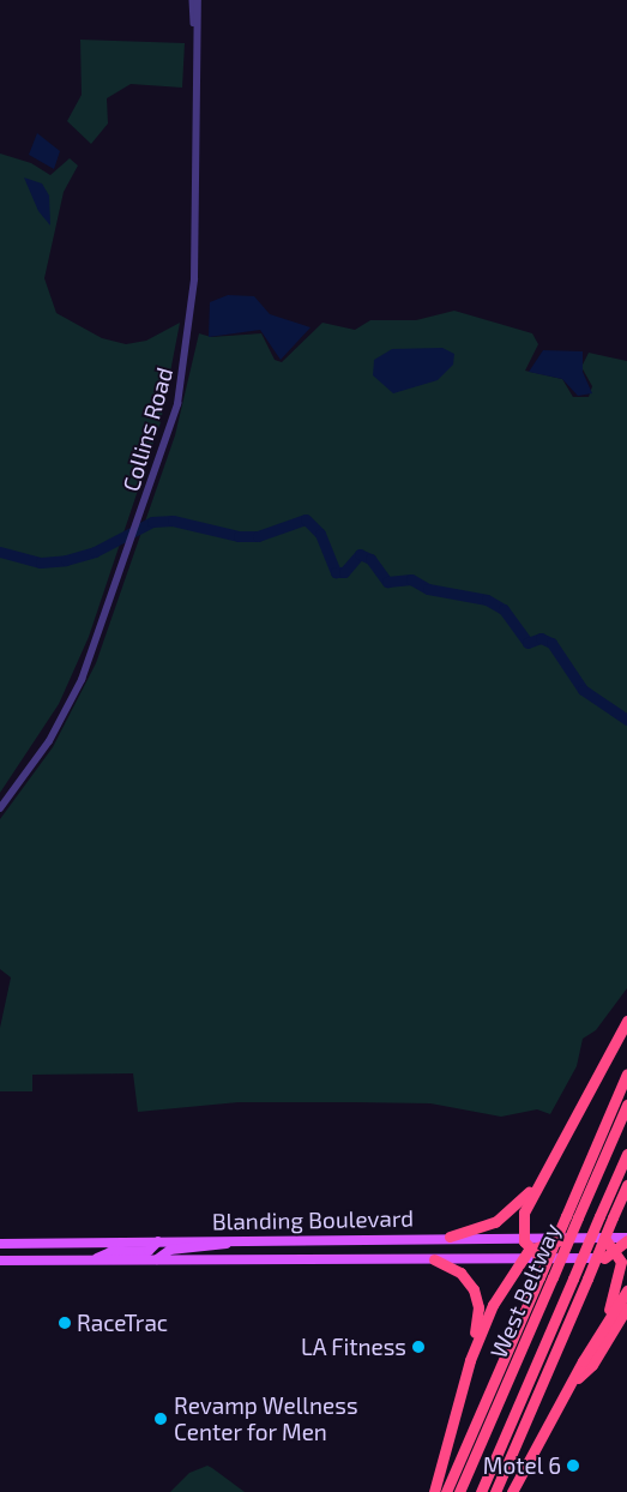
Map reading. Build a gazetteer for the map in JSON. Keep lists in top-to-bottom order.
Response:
{
  "streets": {
    "highway": ["West Beltway"],
    "main road": ["Blanding Boulevard"],
    "street": ["Collins Road"]
  },
  "places": [
    "RaceTrac",
    "LA Fitness",
    "Revamp Wellness Center for Men",
    "Motel 6"
  ]
}
